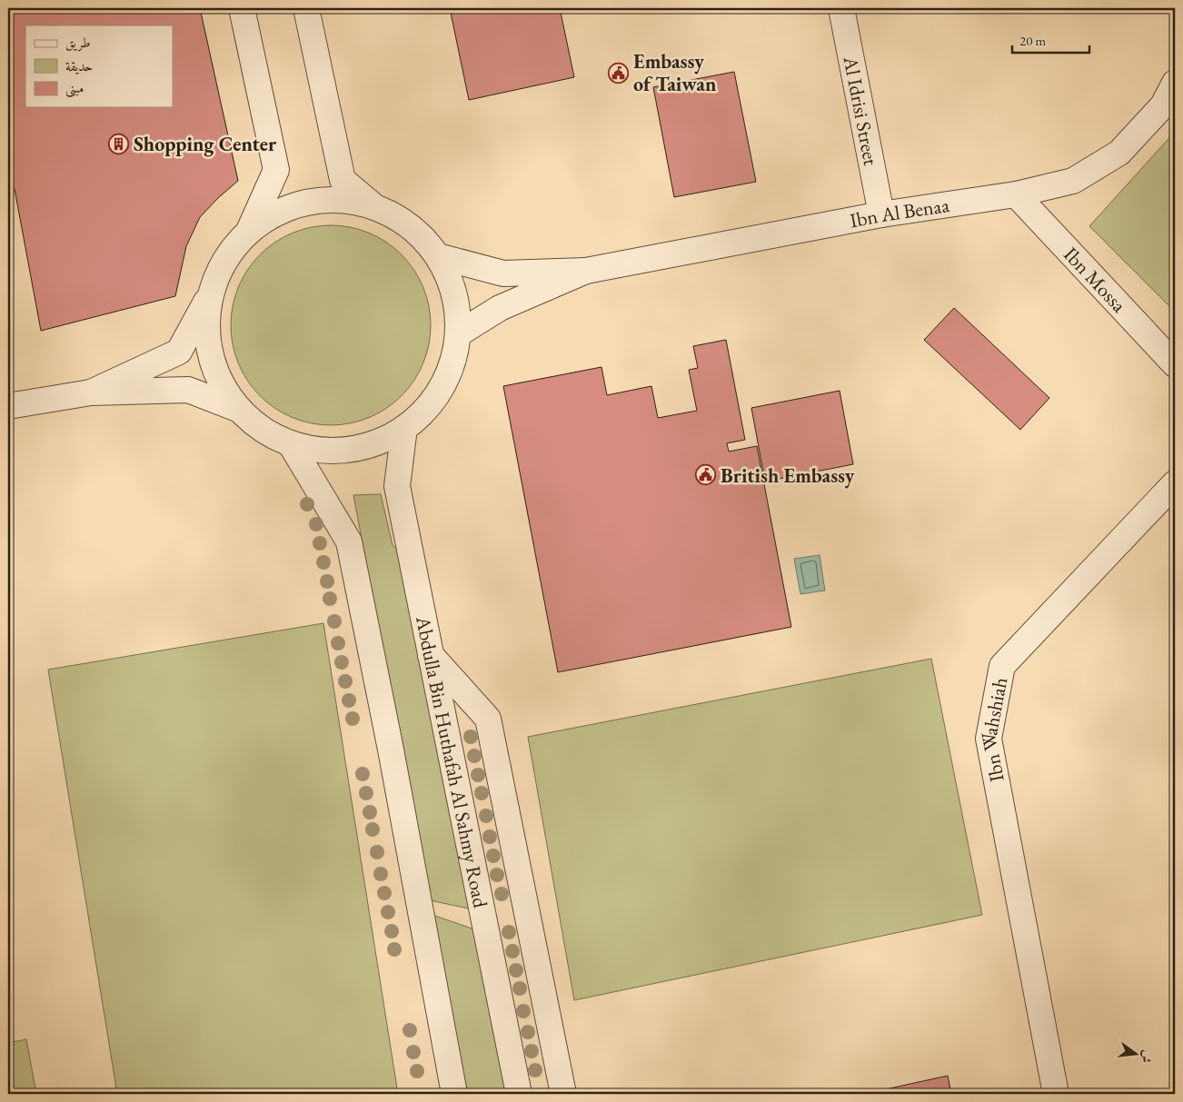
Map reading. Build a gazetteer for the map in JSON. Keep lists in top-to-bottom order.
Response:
{
  "streets": {
    "street": [
      "Al Idrisi Street",
      "Ibn Al Benaa",
      "Ibn Mossa",
      "Ibn Wahshiah",
      "Abdulla Bin Huthafah Al Sahmy Road"
    ]
  },
  "crossings": [
    ["Al Idrisi Street", "Ibn Al Benaa"],
    ["Ibn Al Benaa", "Ibn Mossa"]
  ],
  "places": {
    "public building": ["Embassy of Taiwan", "British Embassy"],
    "building": ["Shopping Center"]
  },
  "legend": ["طريق", "حديقة", "مبنى"],
  "scale_bar": "20 m",
  "north": "right"
}
